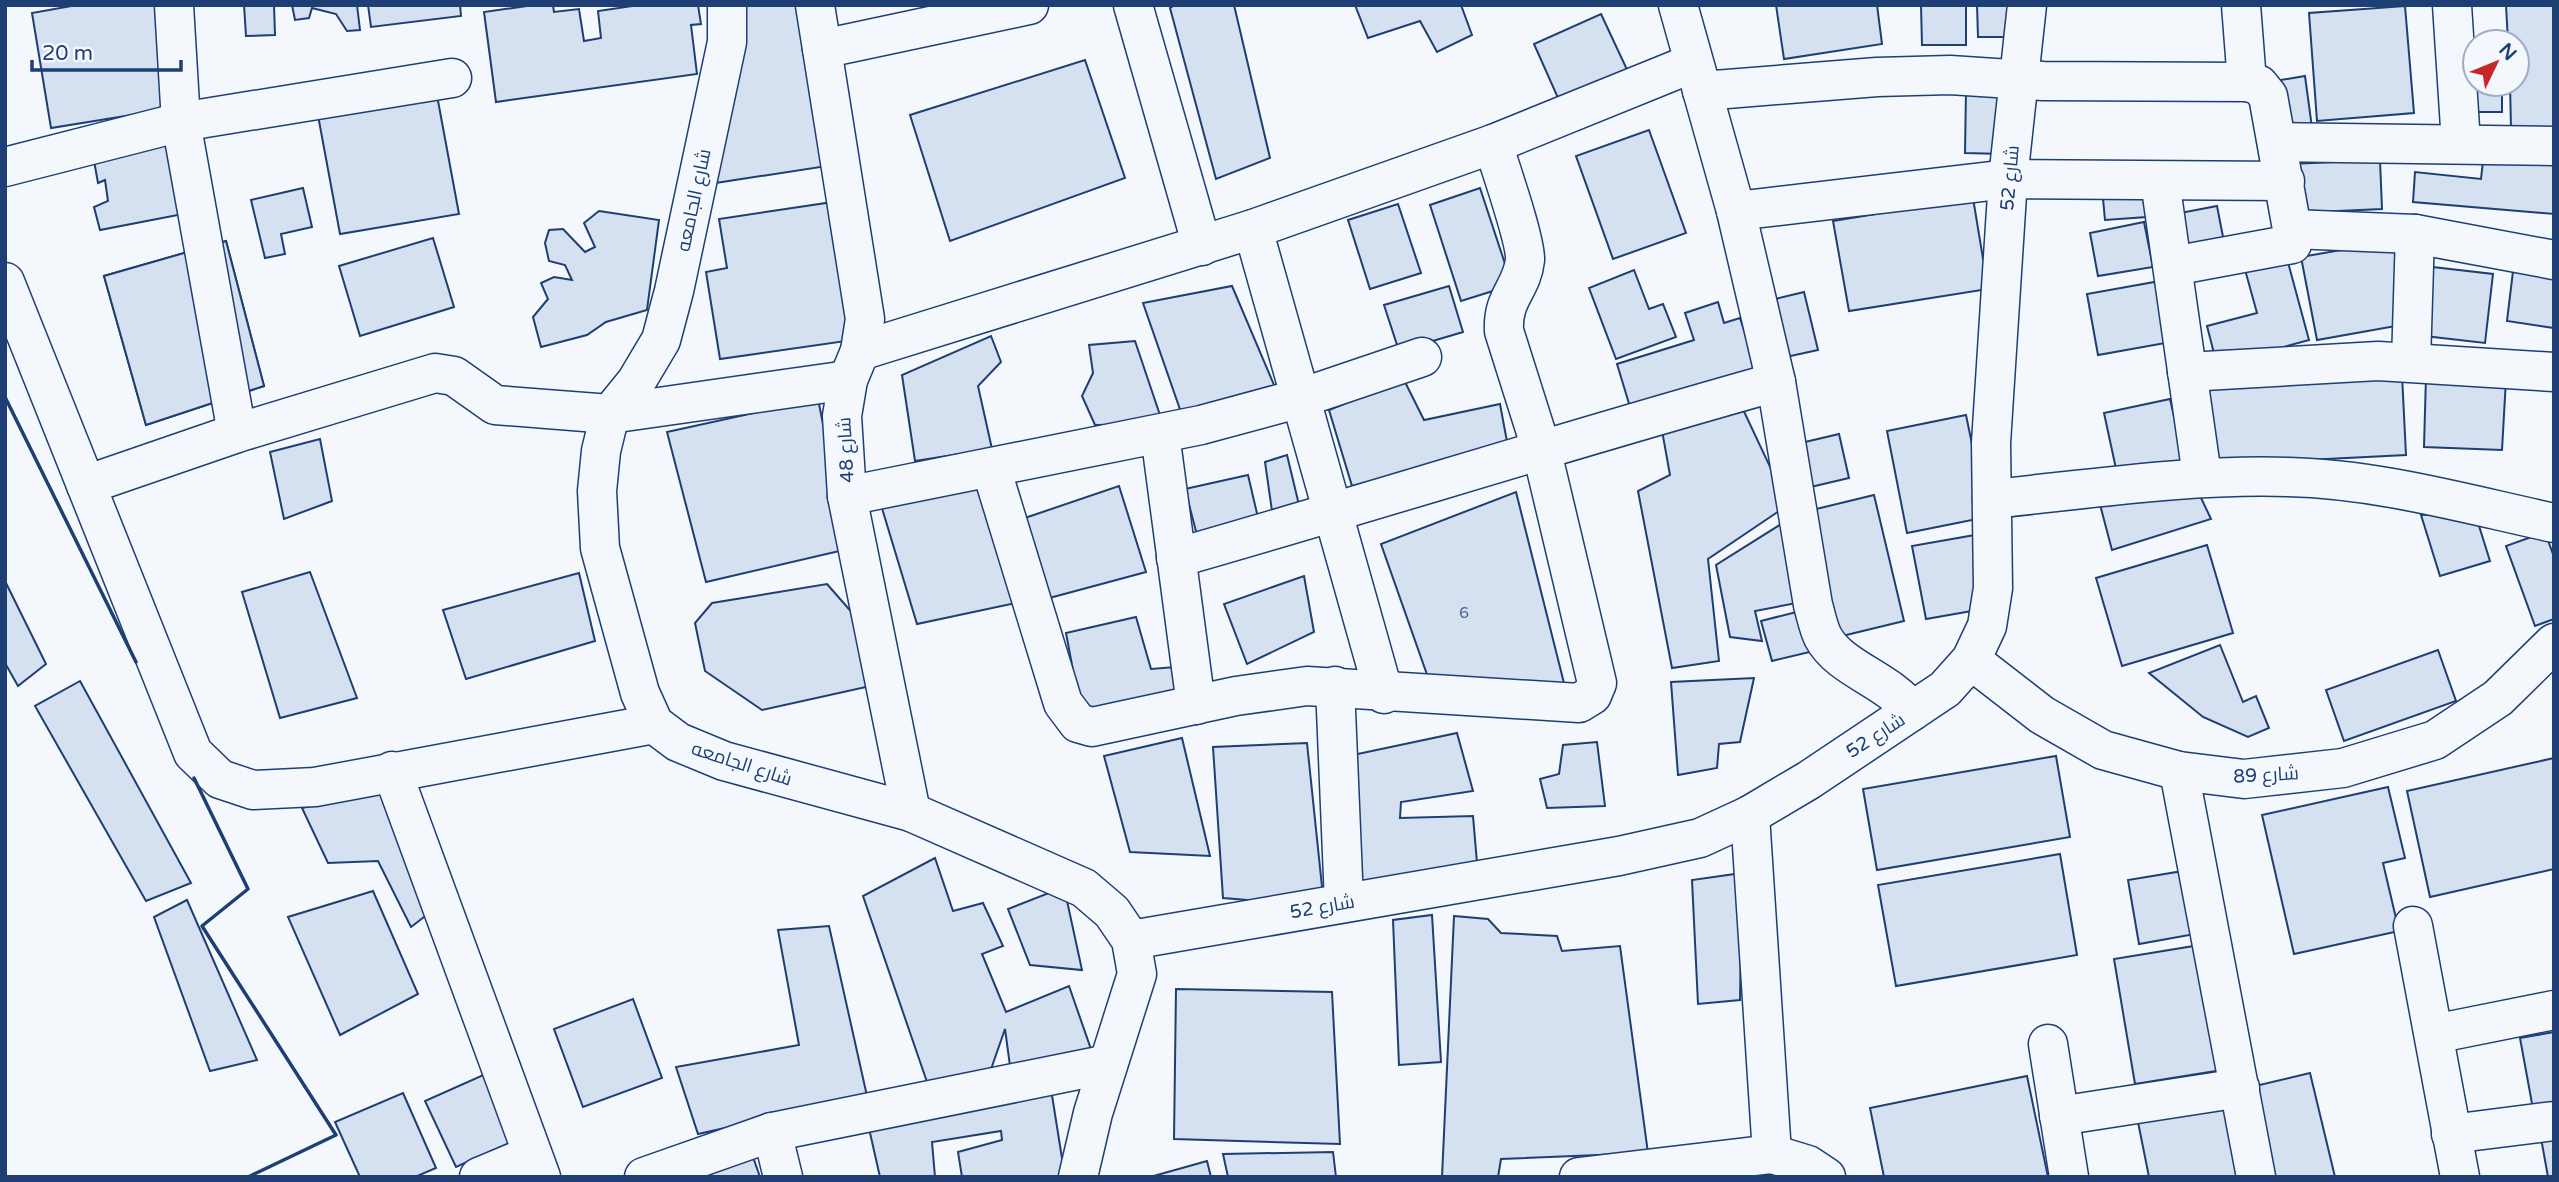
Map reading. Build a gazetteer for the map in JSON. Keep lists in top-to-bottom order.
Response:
{
  "streets": {
    "street": [
      "شارع 52",
      "شارع الجامعه",
      "شارع 48",
      "شارع 89"
    ]
  },
  "crossings": [
    ["شارع 52", "شارع الجامعه"],
    ["شارع 52", "شارع 89"],
    ["شارع الجامعه", "شارع 48"]
  ],
  "house_numbers": ["6"],
  "scale_bar": "20 m",
  "north": "top right"
}
